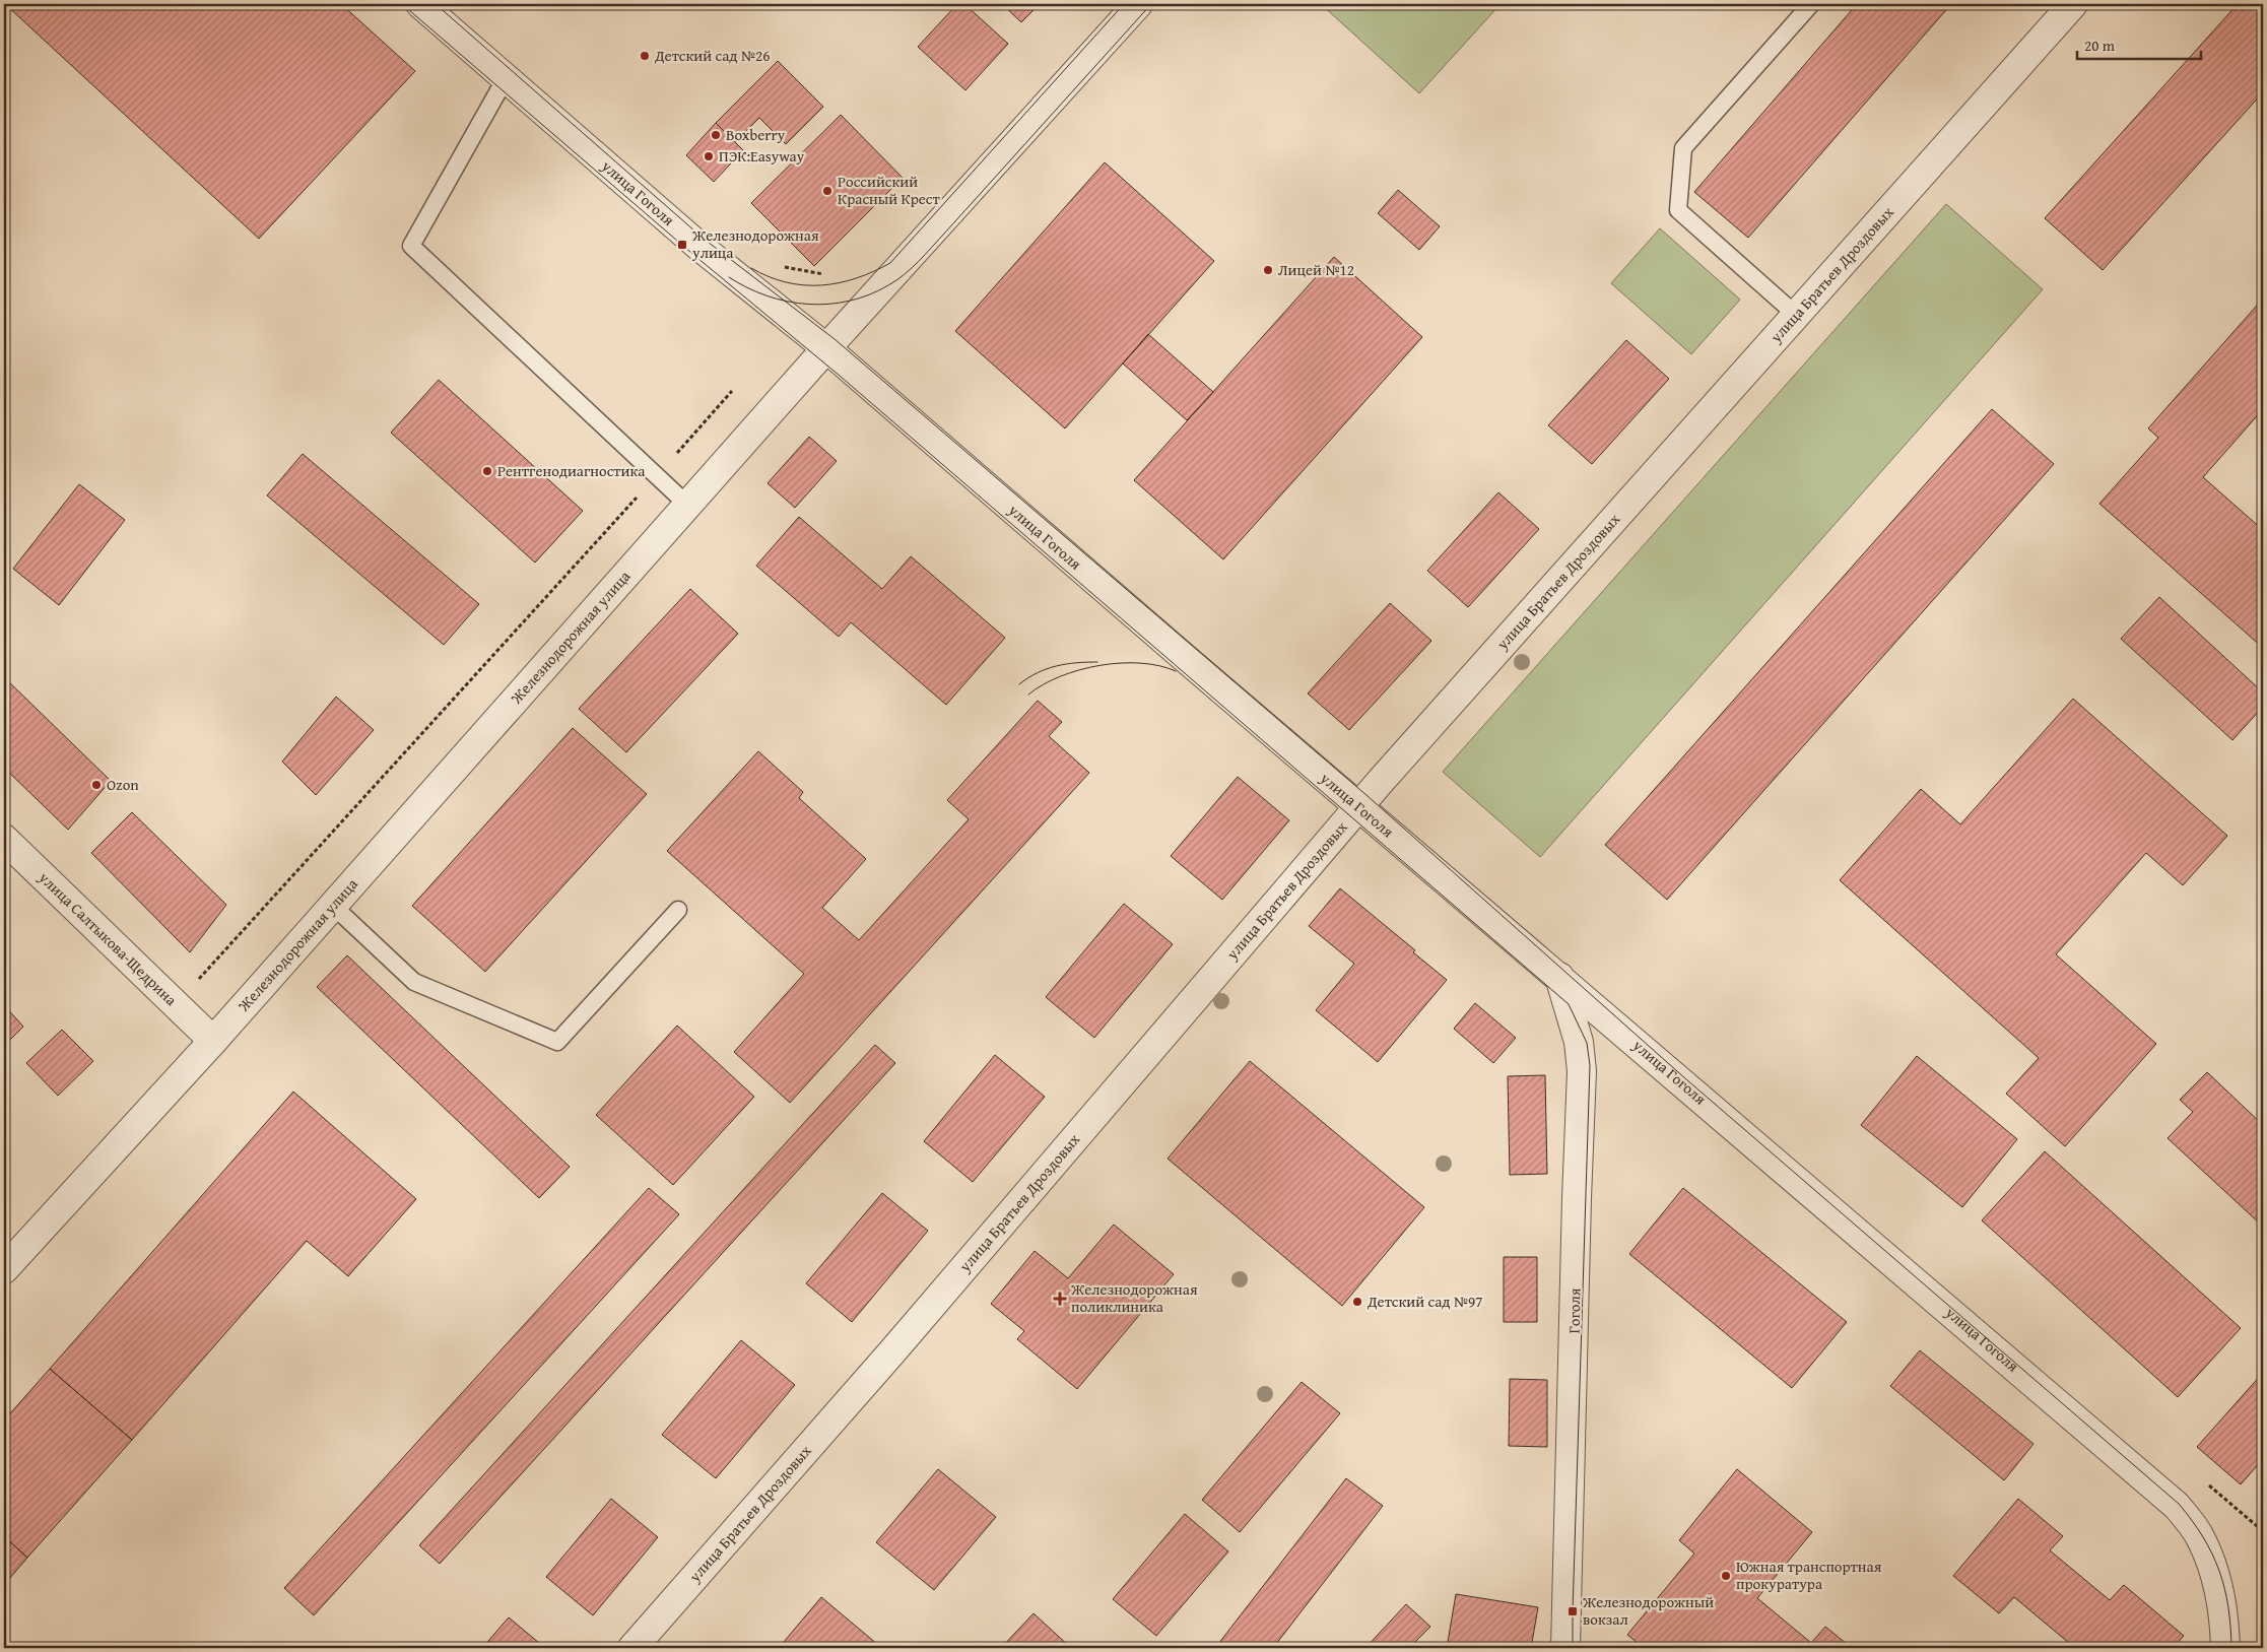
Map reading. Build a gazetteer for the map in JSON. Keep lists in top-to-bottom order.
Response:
{
  "streets": {
    "street": [
      "улица Гоголя",
      "улица Братьев Дроздовых",
      "Железнодорожная улица",
      "улица Салтыкова-Щедрина",
      "Гоголя"
    ]
  },
  "crossings": [
    ["улица Гоголя", "улица Братьев Дроздовых"],
    ["улица Гоголя", "Железнодорожная улица"],
    ["улица Гоголя", "Гоголя"],
    ["Железнодорожная улица", "улица Салтыкова-Щедрина"]
  ],
  "places": {
    "other": [
      "Детский сад №26",
      "Boxberry",
      "ПЭК:Easyway",
      "Российский Красный Крест",
      "Лицей №12",
      "Рентгенодиагностика",
      "Ozon",
      "Детский сад №97",
      "Южная транспортная прокуратура"
    ],
    "transit": ["Железнодорожная улица", "Железнодорожный вокзал"],
    "health": ["Железнодорожная поликлиника"]
  },
  "scale_bar": "20 m"
}
